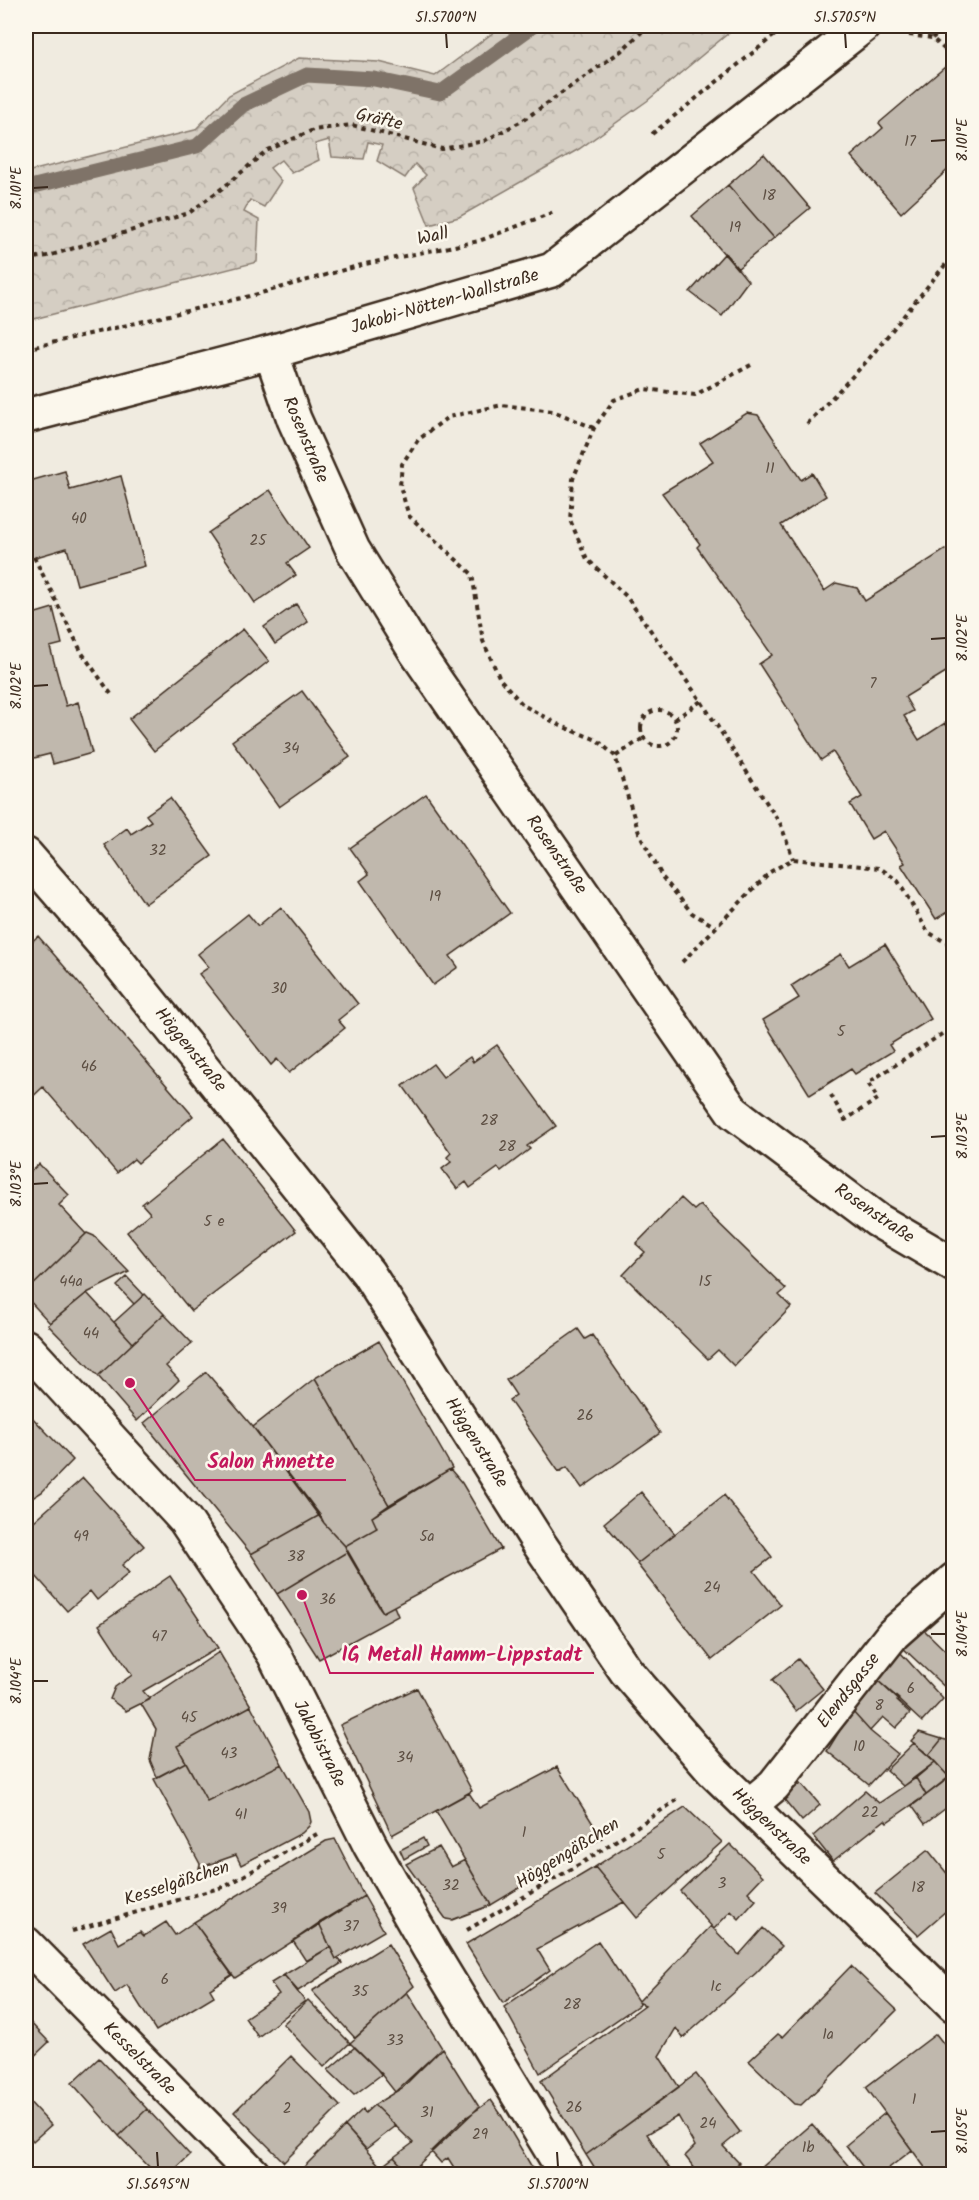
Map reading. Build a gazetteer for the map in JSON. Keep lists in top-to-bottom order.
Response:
{
  "streets": {
    "street": [
      "Jakobi-Nötten-Wallstraße",
      "Rosenstraße",
      "Höggenstraße",
      "Elendsgasse",
      "Jakobistraße",
      "Kesselstraße"
    ],
    "path": [
      "Gräfte",
      "Wall",
      "Höggengäßchen",
      "Kesselgäßchen"
    ]
  },
  "crossings": [
    ["Jakobi-Nötten-Wallstraße", "Rosenstraße"],
    ["Höggenstraße", "Elendsgasse"],
    ["Höggenstraße", "Höggengäßchen"],
    ["Jakobistraße", "Höggengäßchen"],
    ["Jakobistraße", "Kesselgäßchen"],
    ["Kesselgäßchen", "Kesselstraße"]
  ],
  "places": ["Salon Annette", "IG Metall Hamm-Lippstadt"],
  "house_numbers": [
    "17",
    "18",
    "19",
    "11",
    "40",
    "25",
    "7",
    "34",
    "32",
    "19",
    "30",
    "5",
    "46",
    "28",
    "28",
    "5 e",
    "44a",
    "15",
    "44",
    "26",
    "49",
    "5a",
    "38",
    "24",
    "36",
    "47",
    "6",
    "8",
    "45",
    "10",
    "43",
    "34",
    "22",
    "41",
    "1",
    "5",
    "3",
    "32",
    "18",
    "39",
    "37",
    "6",
    "1c",
    "35",
    "28",
    "1a",
    "33",
    "1",
    "26",
    "2",
    "31",
    "24",
    "29",
    "1b"
  ],
  "coordinates": [
    "51.5700°N",
    "51.5705°N",
    "8.101°E",
    "8.102°E",
    "8.103°E",
    "8.104°E",
    "8.105°E",
    "51.5695°N"
  ]
}
